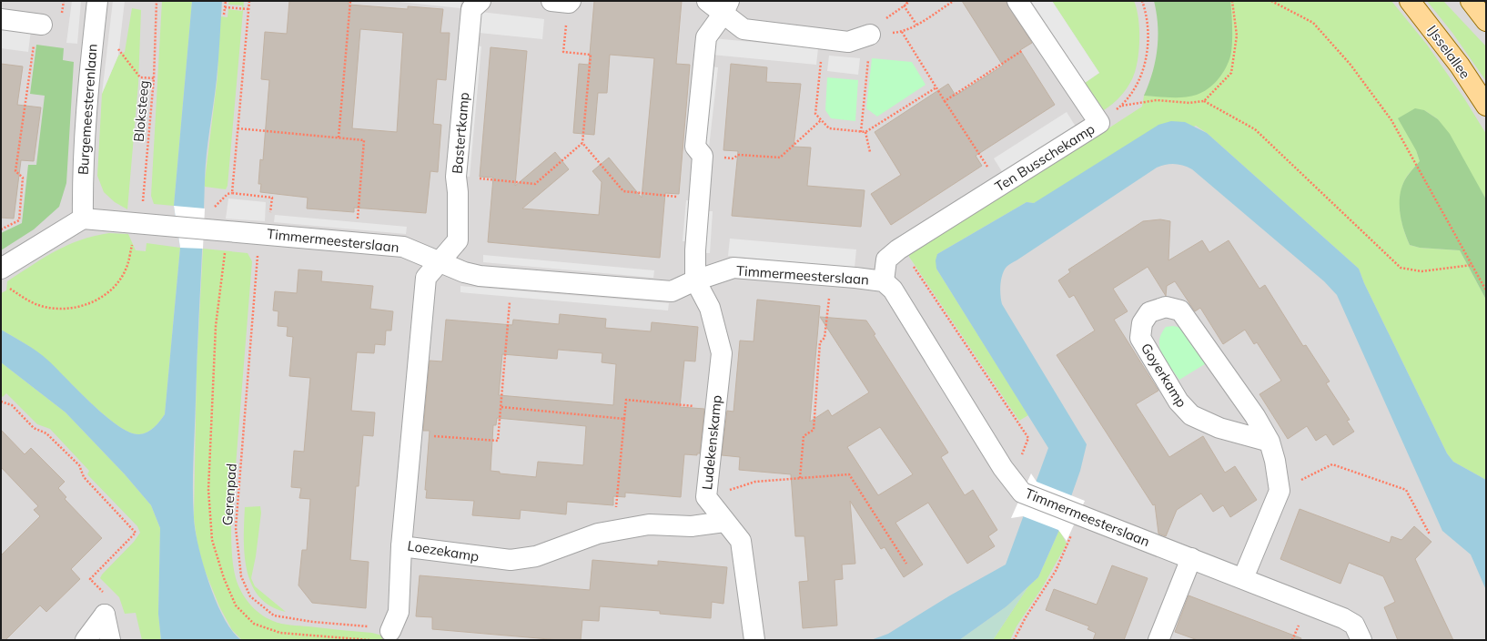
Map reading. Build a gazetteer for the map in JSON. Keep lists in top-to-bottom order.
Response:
{
  "streets": {
    "main road": ["IJsselallee"],
    "street": [
      "Burgemeesterenlaan",
      "Bastertkamp",
      "Ten Busschekamp",
      "Timmermeesterslaan",
      "Goyerkamp",
      "Ludekenskamp",
      "Loezekamp"
    ],
    "path": ["Bloksteeg", "Gerenpad"]
  },
  "crossings": [
    ["Burgemeesterenlaan", "Timmermeesterslaan"],
    ["Bloksteeg", "Timmermeesterslaan"],
    ["Bastertkamp", "Timmermeesterslaan"],
    ["Bastertkamp", "Loezekamp"],
    ["Ten Busschekamp", "Timmermeesterslaan"],
    ["Timmermeesterslaan", "Ludekenskamp"],
    ["Timmermeesterslaan", "Gerenpad"],
    ["Timmermeesterslaan", "Loezekamp"],
    ["Ludekenskamp", "Loezekamp"]
  ]
}
